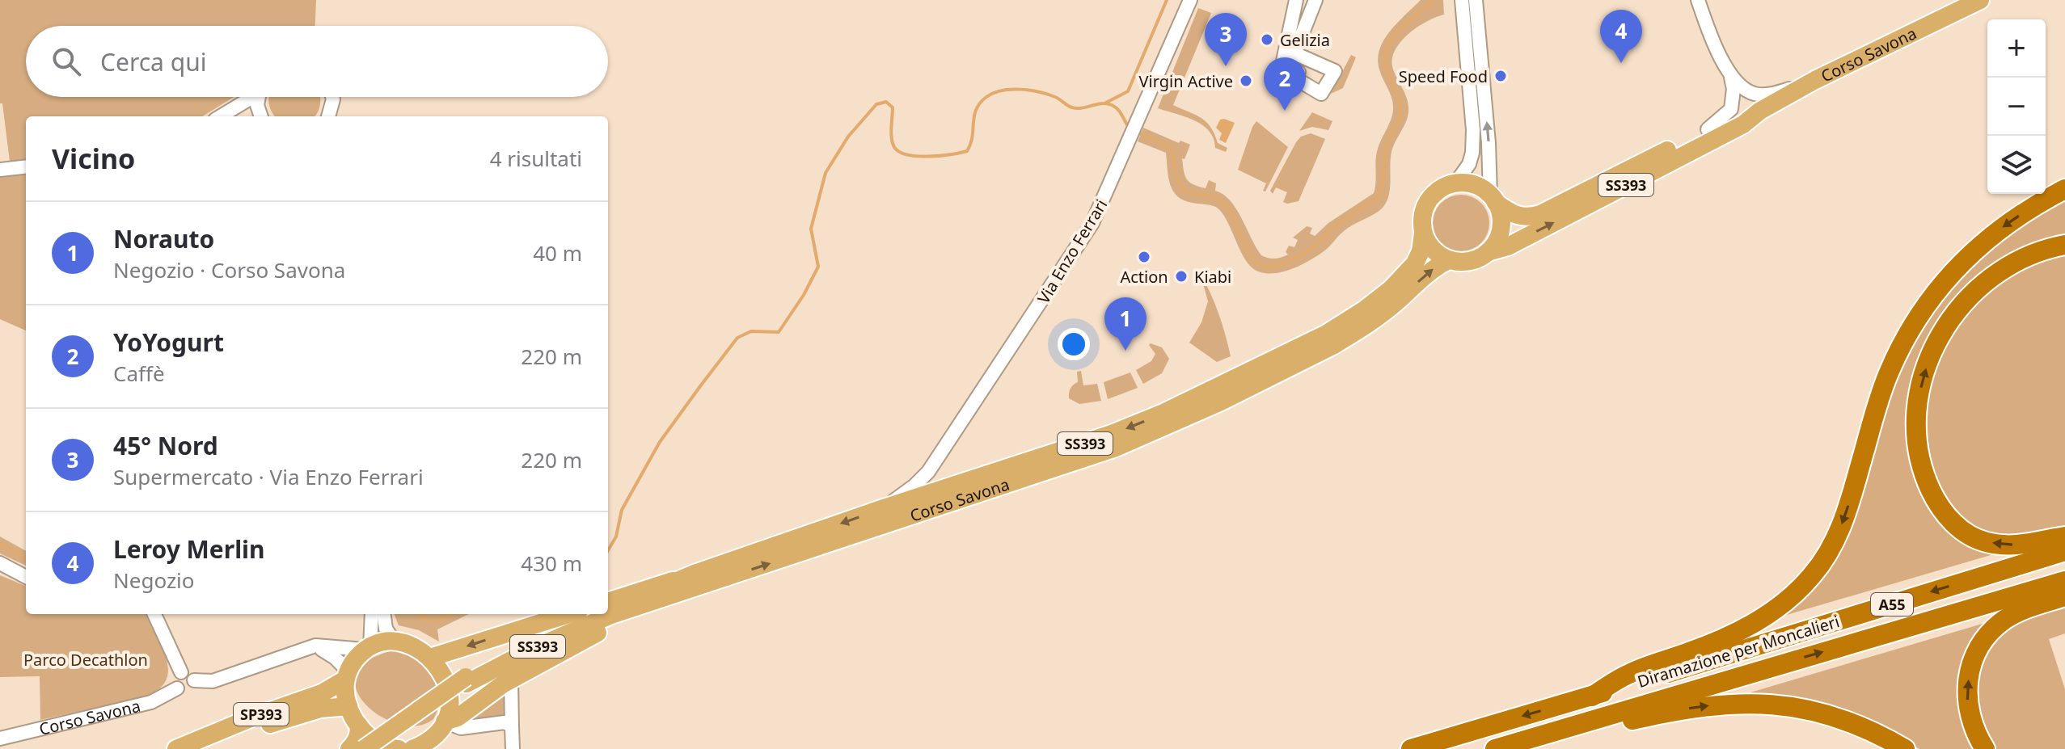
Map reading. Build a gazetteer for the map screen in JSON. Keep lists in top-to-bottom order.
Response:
{
  "streets": {
    "highway": ["A55", "Diramazione per Moncalieri"],
    "main road": ["Corso Savona", "SS393", "SP393"],
    "street": ["Via Enzo Ferrari"]
  },
  "crossings": [
    ["Corso Savona", "Via Enzo Ferrari"]
  ],
  "parks": ["Parco Decathlon"],
  "places": [
    "Gelizia",
    "Speed Food",
    "Virgin Active",
    "Action",
    "Kiabi"
  ],
  "page": {
    "pins": [
      "4",
      "3",
      "2",
      "1"
    ],
    "map_buttons": ["+", "−"],
    "search": "Cerca qui",
    "heading": ["Vicino", "4 risultati"],
    "list": [
      {
        "mark": "1",
        "name": "Norauto",
        "note": "Negozio · Corso Savona",
        "value": "40 m"
      },
      {
        "mark": "2",
        "name": "YoYogurt",
        "note": "Caffè",
        "value": "220 m"
      },
      {
        "mark": "3",
        "name": "45° Nord",
        "note": "Supermercato · Via Enzo Ferrari",
        "value": "220 m"
      },
      {
        "mark": "4",
        "name": "Leroy Merlin",
        "note": "Negozio",
        "value": "430 m"
      }
    ]
  }
}
